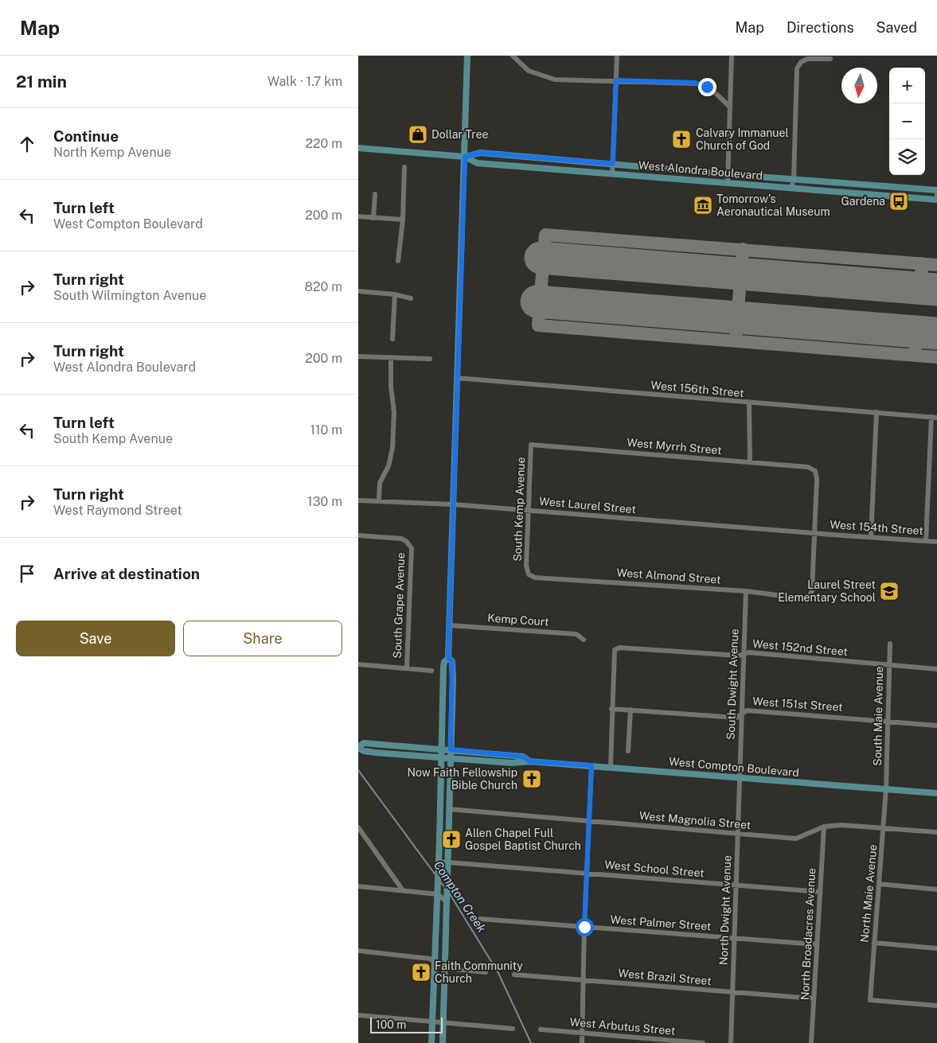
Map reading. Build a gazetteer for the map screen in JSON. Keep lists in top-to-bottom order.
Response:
{
  "streets": {
    "main road": ["West Alondra Boulevard", "West Compton Boulevard"],
    "street": [
      "West 156th Street",
      "West Myrrh Street",
      "West Laurel Street",
      "South Kemp Avenue",
      "West 154th Street",
      "West Almond Street",
      "South Grape Avenue",
      "Kemp Court",
      "West 152nd Street",
      "South Dwight Avenue",
      "West 151st Street",
      "South Maie Avenue",
      "West Magnolia Street",
      "West School Street",
      "North Maie Avenue",
      "North Dwight Avenue",
      "West Palmer Street",
      "North Broadacres Avenue",
      "West Brazil Street",
      "West Arbutus Street"
    ]
  },
  "crossings": [
    ["West Myrrh Street", "West Laurel Street"],
    ["West Myrrh Street", "South Kemp Avenue"],
    ["West Myrrh Street", "West 154th Street"],
    ["West Myrrh Street", "West Almond Street"],
    ["West Laurel Street", "South Kemp Avenue"],
    ["West Laurel Street", "West 154th Street"],
    ["West Laurel Street", "West Almond Street"],
    ["South Kemp Avenue", "West Almond Street"],
    ["West 154th Street", "West Almond Street"],
    ["West Almond Street", "South Dwight Avenue"],
    ["West 152nd Street", "South Dwight Avenue"],
    ["West 152nd Street", "West 151st Street"],
    ["West 152nd Street", "South Maie Avenue"],
    ["South Dwight Avenue", "West 151st Street"],
    ["South Dwight Avenue", "West Compton Boulevard"],
    ["South Dwight Avenue", "North Dwight Avenue"],
    ["West 151st Street", "South Maie Avenue"],
    ["South Maie Avenue", "West Compton Boulevard"],
    ["South Maie Avenue", "North Maie Avenue"],
    ["West Compton Boulevard", "North Maie Avenue"],
    ["West Compton Boulevard", "North Dwight Avenue"],
    ["West Magnolia Street", "North Maie Avenue"],
    ["West Magnolia Street", "North Dwight Avenue"],
    ["West Magnolia Street", "North Broadacres Avenue"],
    ["West School Street", "North Dwight Avenue"],
    ["West School Street", "North Broadacres Avenue"],
    ["North Dwight Avenue", "West Palmer Street"],
    ["North Dwight Avenue", "West Brazil Street"],
    ["West Palmer Street", "North Broadacres Avenue"],
    ["North Broadacres Avenue", "West Brazil Street"]
  ],
  "water": ["Compton Creek"],
  "places": {
    "shop": ["Dollar Tree"],
    "church": [
      "Calvary Immanuel Church of God",
      "Now Faith Fellowship Bible Church",
      "Allen Chapel Full Gospel Baptist Church",
      "Faith Community Church"
    ],
    "bus stop": ["Gardena"],
    "museum": ["Tomorrow's Aeronautical Museum"],
    "school or university": ["Laurel Street Elementary School"]
  },
  "scale_bar": "100 m",
  "north": "bottom",
  "page": {
    "header": "Map",
    "nav": ["Map", "Directions", "Saved"],
    "heading": ["21 min", "Walk · 1.7 km"],
    "map_buttons": ["+", "−"],
    "list": [
      ["Continue", "North Kemp Avenue", "220 m"],
      ["Turn left", "West Compton Boulevard", "200 m"],
      ["Turn right", "South Wilmington Avenue", "820 m"],
      ["Turn right", "West Alondra Boulevard", "200 m"],
      ["Turn left", "South Kemp Avenue", "110 m"],
      ["Turn right", "West Raymond Street", "130 m"],
      "Arrive at destination"
    ],
    "buttons": ["Save", "Share"],
    "scale": "100 m"
  }
}
